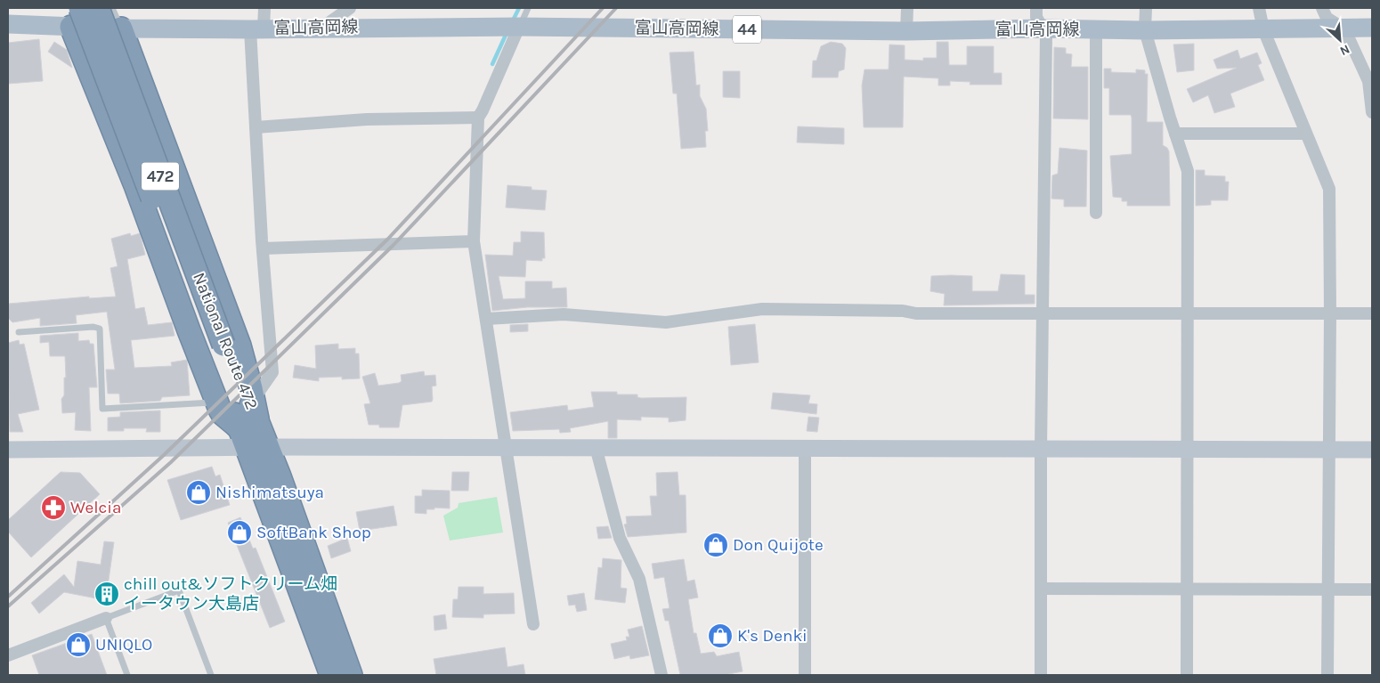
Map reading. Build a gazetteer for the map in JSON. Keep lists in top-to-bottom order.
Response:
{
  "streets": {
    "highway": ["472", "National Route 472"],
    "main road": ["富山高岡線", "44"]
  },
  "crossings": [
    ["富山高岡線", "National Route 472"]
  ],
  "places": {
    "shop": [
      "Nishimatsuya",
      "SoftBank Shop",
      "Don Quijote",
      "K's Denki",
      "UNIQLO"
    ],
    "pharmacy": ["Welcia"],
    "building": ["chill out&ソフトクリーム畑 イータウン大島店"]
  },
  "north": "bottom right"
}
